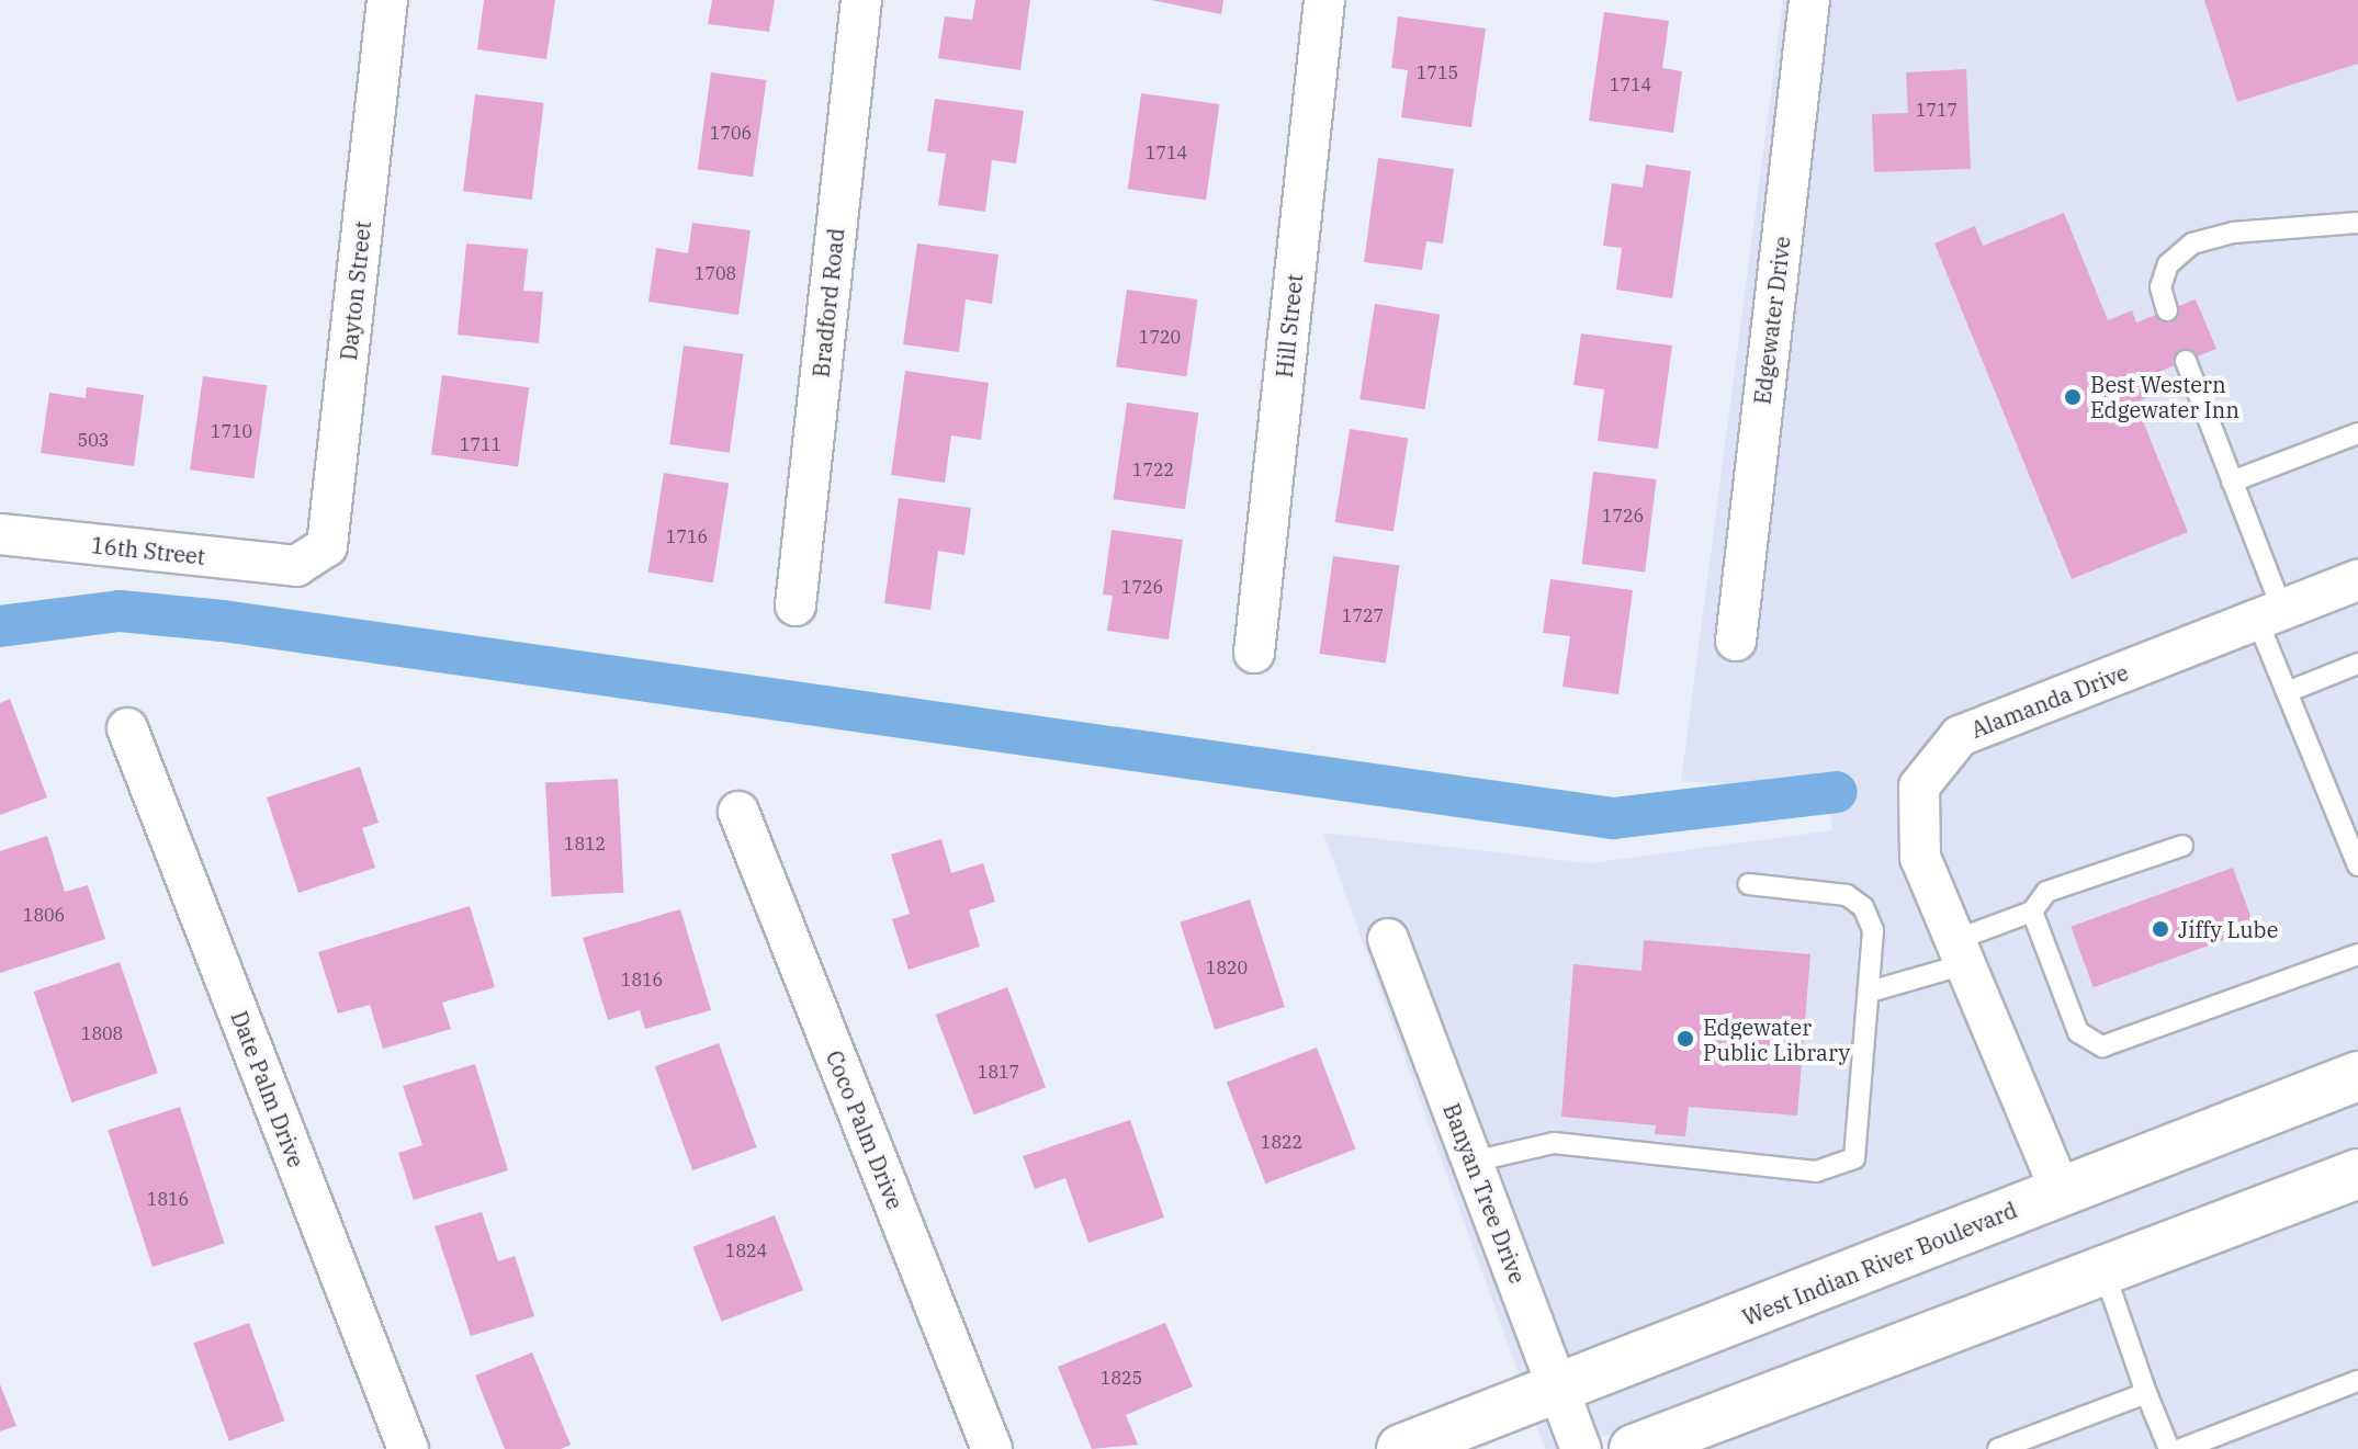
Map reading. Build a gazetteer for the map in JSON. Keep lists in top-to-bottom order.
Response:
{
  "streets": {
    "main road": ["West Indian River Boulevard"],
    "street": [
      "Dayton Street",
      "Bradford Road",
      "Edgewater Drive",
      "Hill Street",
      "16th Street",
      "Alamanda Drive",
      "Date Palm Drive",
      "Coco Palm Drive",
      "Banyan Tree Drive"
    ]
  },
  "crossings": [
    ["Dayton Street", "16th Street"],
    ["Alamanda Drive", "West Indian River Boulevard"],
    ["Banyan Tree Drive", "West Indian River Boulevard"]
  ],
  "places": ["Best Western Edgewater Inn", "Jiffy Lube", "Edgewater Public Library"],
  "house_numbers": [
    "1715",
    "1714",
    "1717",
    "1706",
    "1714",
    "1708",
    "1720",
    "1710",
    "503",
    "1711",
    "1722",
    "1726",
    "1716",
    "1726",
    "1727",
    "1812",
    "1806",
    "1820",
    "1816",
    "1808",
    "1817",
    "1822",
    "1816",
    "1824",
    "1825"
  ]
}
